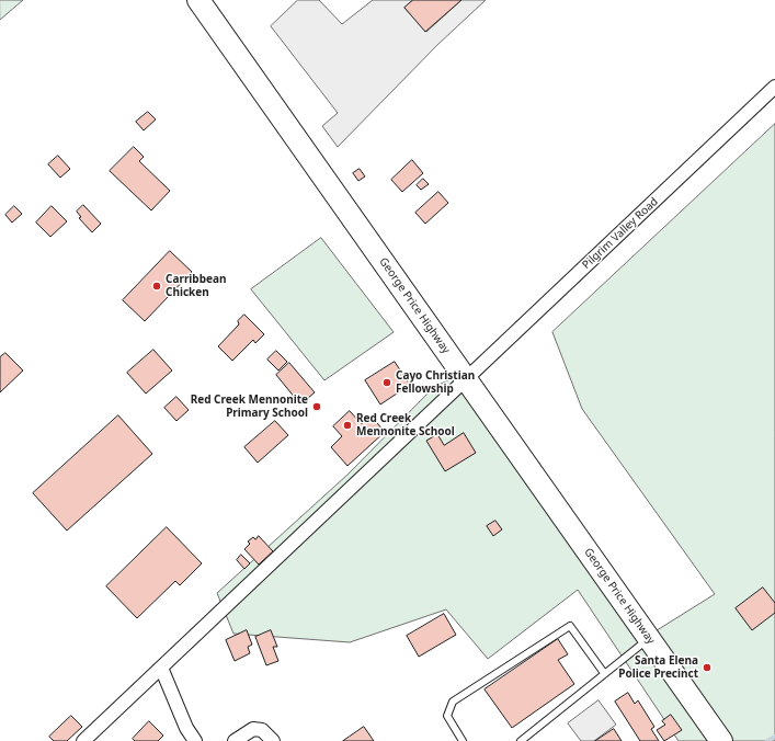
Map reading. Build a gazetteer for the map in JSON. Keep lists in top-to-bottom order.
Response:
{
  "streets": {
    "highway": ["George Price Highway"],
    "street": ["Pilgrim Valley Road"]
  },
  "crossings": [
    ["Pilgrim Valley Road", "George Price Highway"]
  ],
  "places": [
    "Carribbean Chicken",
    "Cayo Christian Fellowship",
    "Red Creek Mennonite Primary School",
    "Red Creek Mennonite School",
    "Santa Elena Police Precinct"
  ]
}
